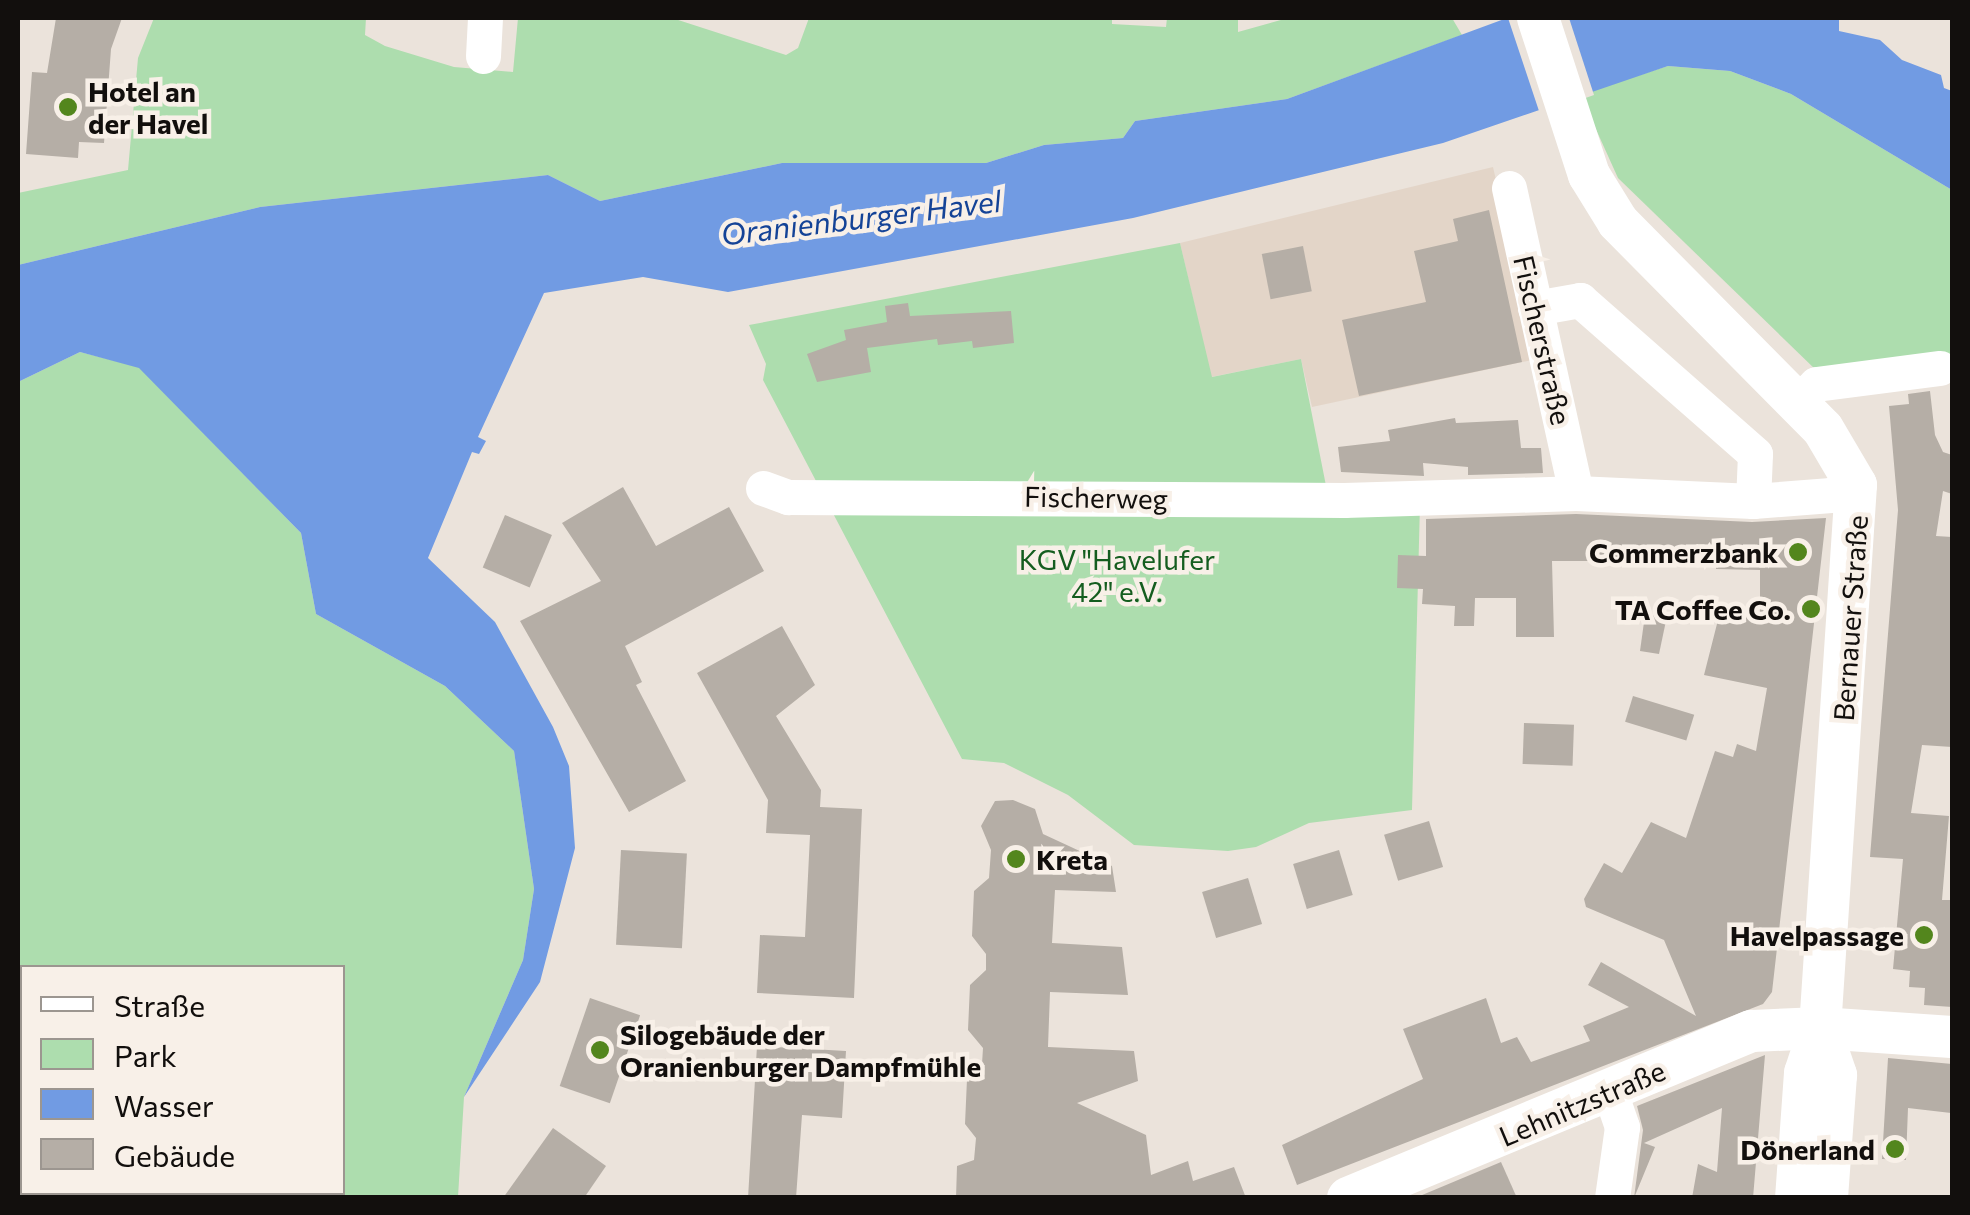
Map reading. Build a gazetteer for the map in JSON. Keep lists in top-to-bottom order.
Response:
{
  "streets": {
    "main road": ["Bernauer Straße", "Lehnitzstraße"],
    "street": ["Fischerstraße", "Fischerweg"]
  },
  "crossings": [
    ["Fischerstraße", "Fischerweg"],
    ["Bernauer Straße", "Lehnitzstraße"]
  ],
  "water": ["Oranienburger Havel"],
  "parks": ["KGV \"Havelufer 42\" e.V."],
  "places": [
    "Hotel an der Havel",
    "Commerzbank",
    "TA Coffee Co.",
    "Kreta",
    "Havelpassage",
    "Silogebäude der Oranienburger Dampfmühle",
    "Dönerland"
  ],
  "legend": [
    "Straße",
    "Park",
    "Wasser",
    "Gebäude"
  ]
}
